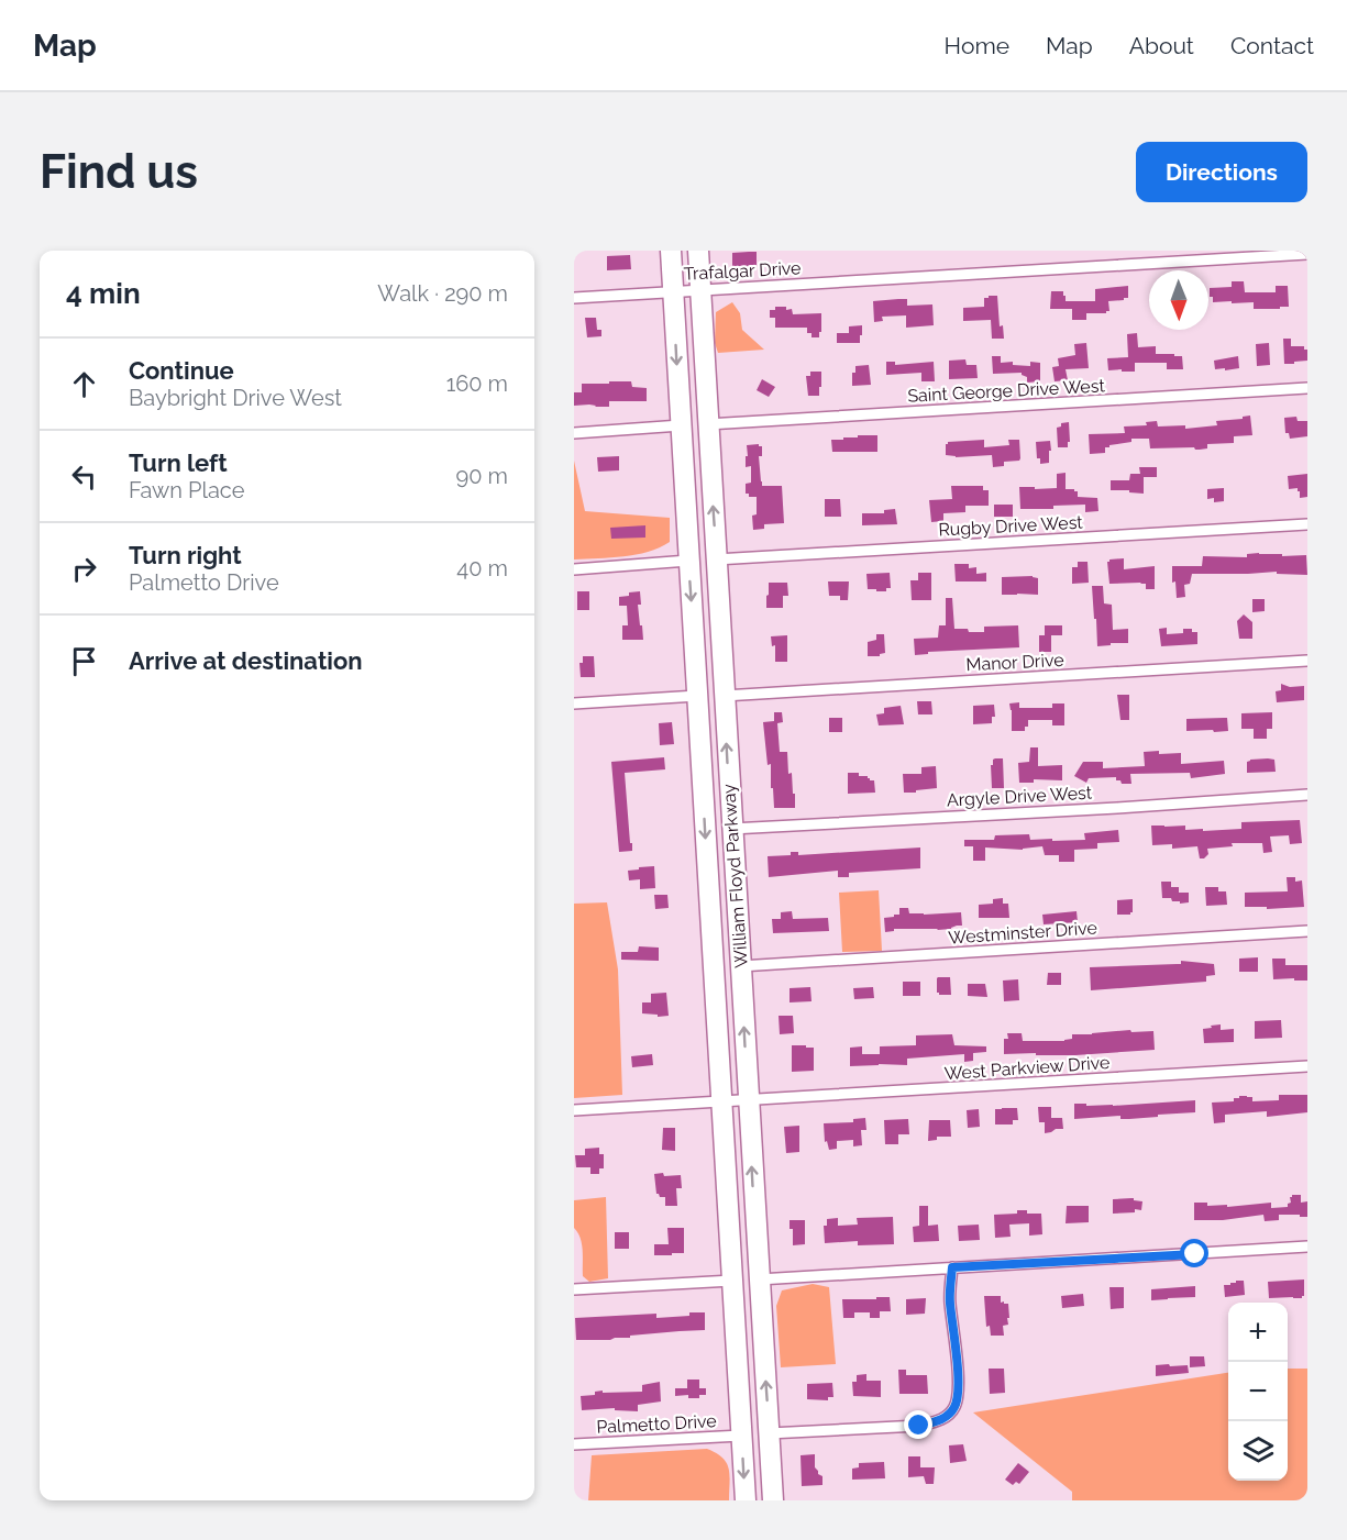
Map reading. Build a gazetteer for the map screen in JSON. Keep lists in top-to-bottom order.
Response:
{
  "streets": {
    "highway": ["William Floyd Parkway"],
    "street": [
      "Trafalgar Drive",
      "Saint George Drive West",
      "Rugby Drive West",
      "Manor Drive",
      "Argyle Drive West",
      "Westminster Drive",
      "West Parkview Drive",
      "Palmetto Drive"
    ]
  },
  "crossings": [
    ["Trafalgar Drive", "William Floyd Parkway"],
    ["Saint George Drive West", "William Floyd Parkway"],
    ["Rugby Drive West", "William Floyd Parkway"],
    ["Manor Drive", "William Floyd Parkway"],
    ["Argyle Drive West", "William Floyd Parkway"],
    ["William Floyd Parkway", "Westminster Drive"],
    ["William Floyd Parkway", "West Parkview Drive"],
    ["William Floyd Parkway", "Palmetto Drive"]
  ],
  "north": "bottom",
  "page": {
    "header": "Map",
    "nav": [
      "Home",
      "Map",
      "About",
      "Contact"
    ],
    "buttons": "Directions",
    "title": "Find us",
    "heading": ["4 min", "Walk · 290 m"],
    "list": [
      ["Continue", "Baybright Drive West", "160 m"],
      ["Turn left", "Fawn Place", "90 m"],
      ["Turn right", "Palmetto Drive", "40 m"],
      "Arrive at destination"
    ],
    "map_buttons": ["+", "−"]
  }
}
